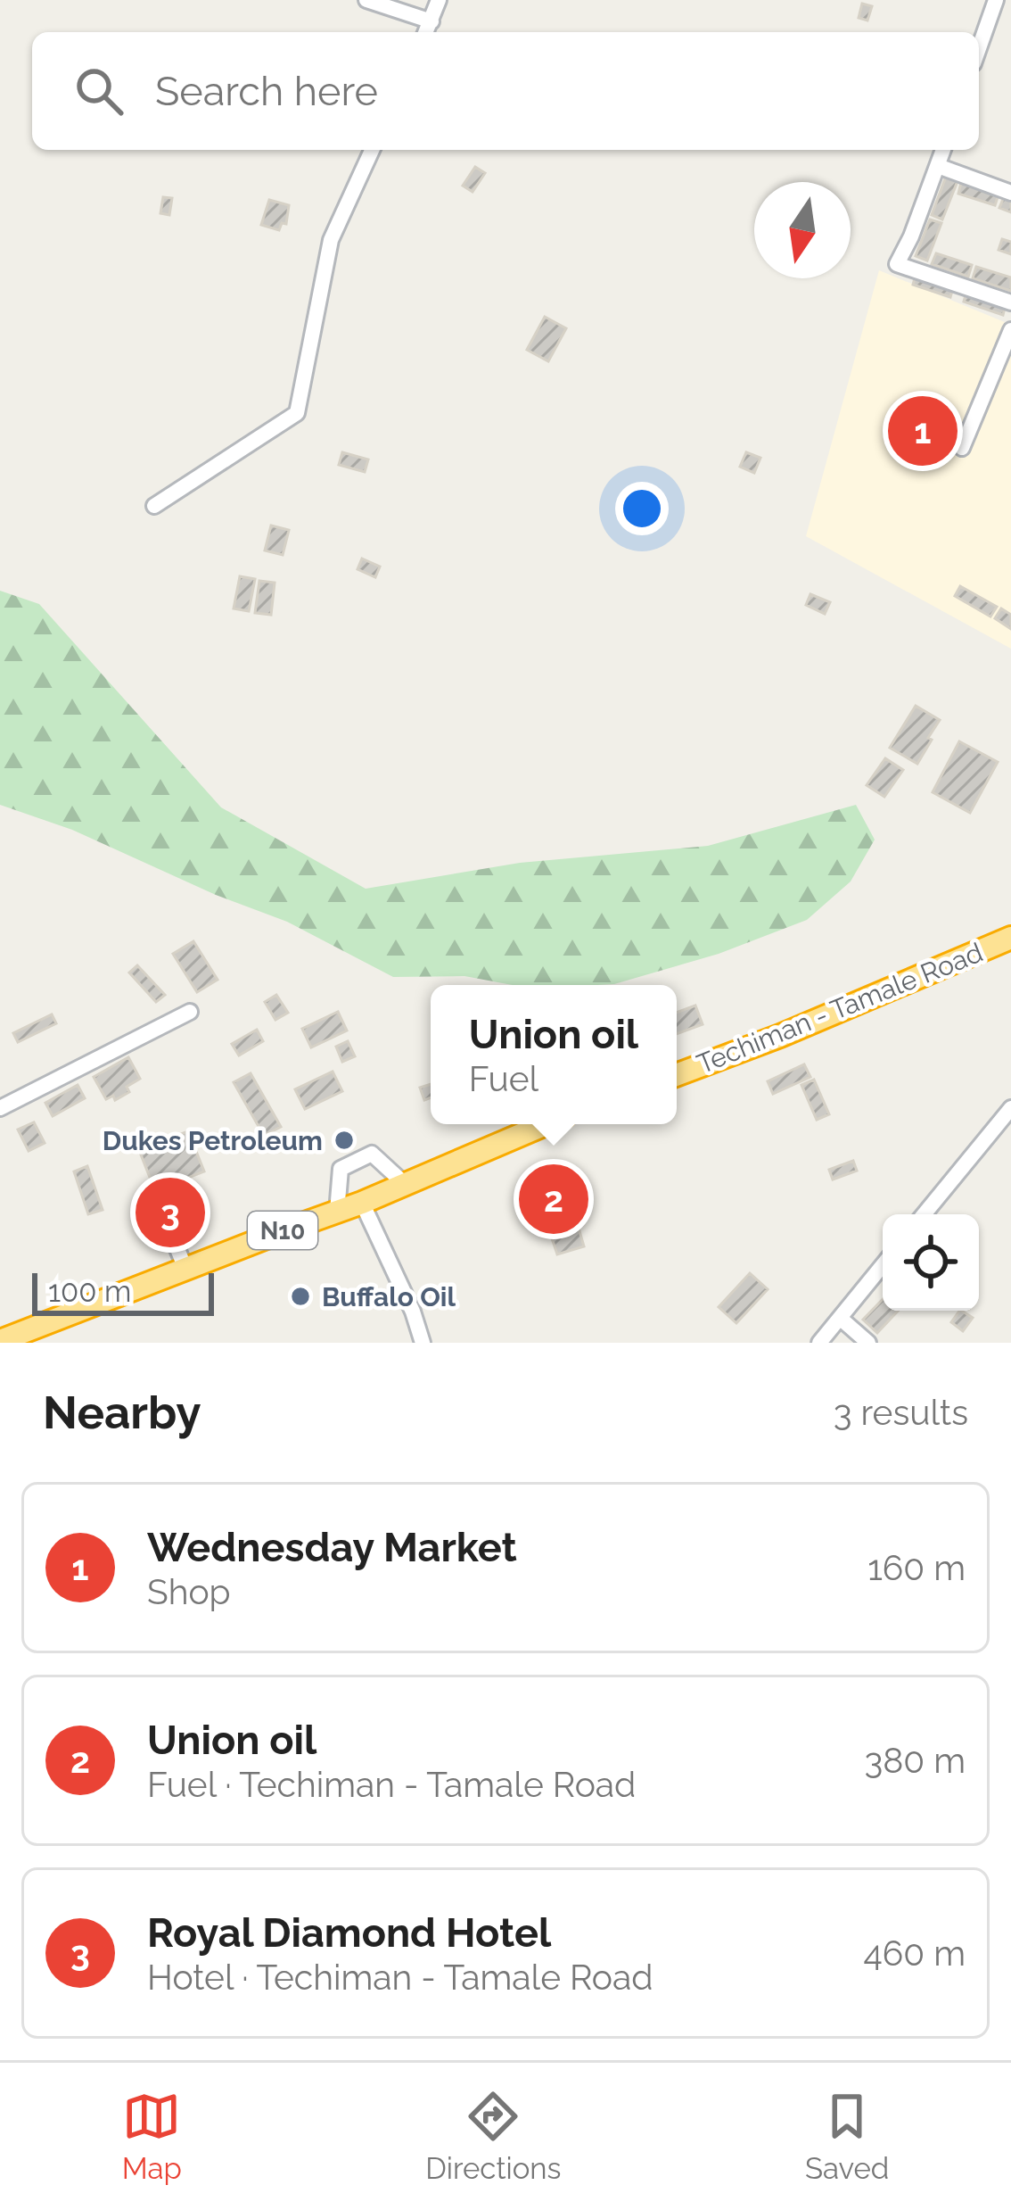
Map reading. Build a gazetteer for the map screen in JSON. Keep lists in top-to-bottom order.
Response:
{
  "streets": {
    "highway": ["Techiman - Tamale Road", "N10"]
  },
  "places": ["Dukes Petroleum", "Buffalo Oil"],
  "scale_bar": "100 m",
  "north": "bottom",
  "page": {
    "search": "Search here",
    "pins": ["1", "2", "3"],
    "popup": ["Union oil", "Fuel"],
    "scale": "100 m",
    "heading": ["Nearby", "3 results"],
    "list": [
      {
        "mark": "1",
        "name": "Wednesday Market",
        "note": "Shop",
        "value": "160 m"
      },
      {
        "mark": "2",
        "name": "Union oil",
        "note": "Fuel · Techiman - Tamale Road",
        "value": "380 m"
      },
      {
        "mark": "3",
        "name": "Royal Diamond Hotel",
        "note": "Hotel · Techiman - Tamale Road",
        "value": "460 m"
      }
    ],
    "nav": ["Map", "Directions", "Saved"]
  }
}
